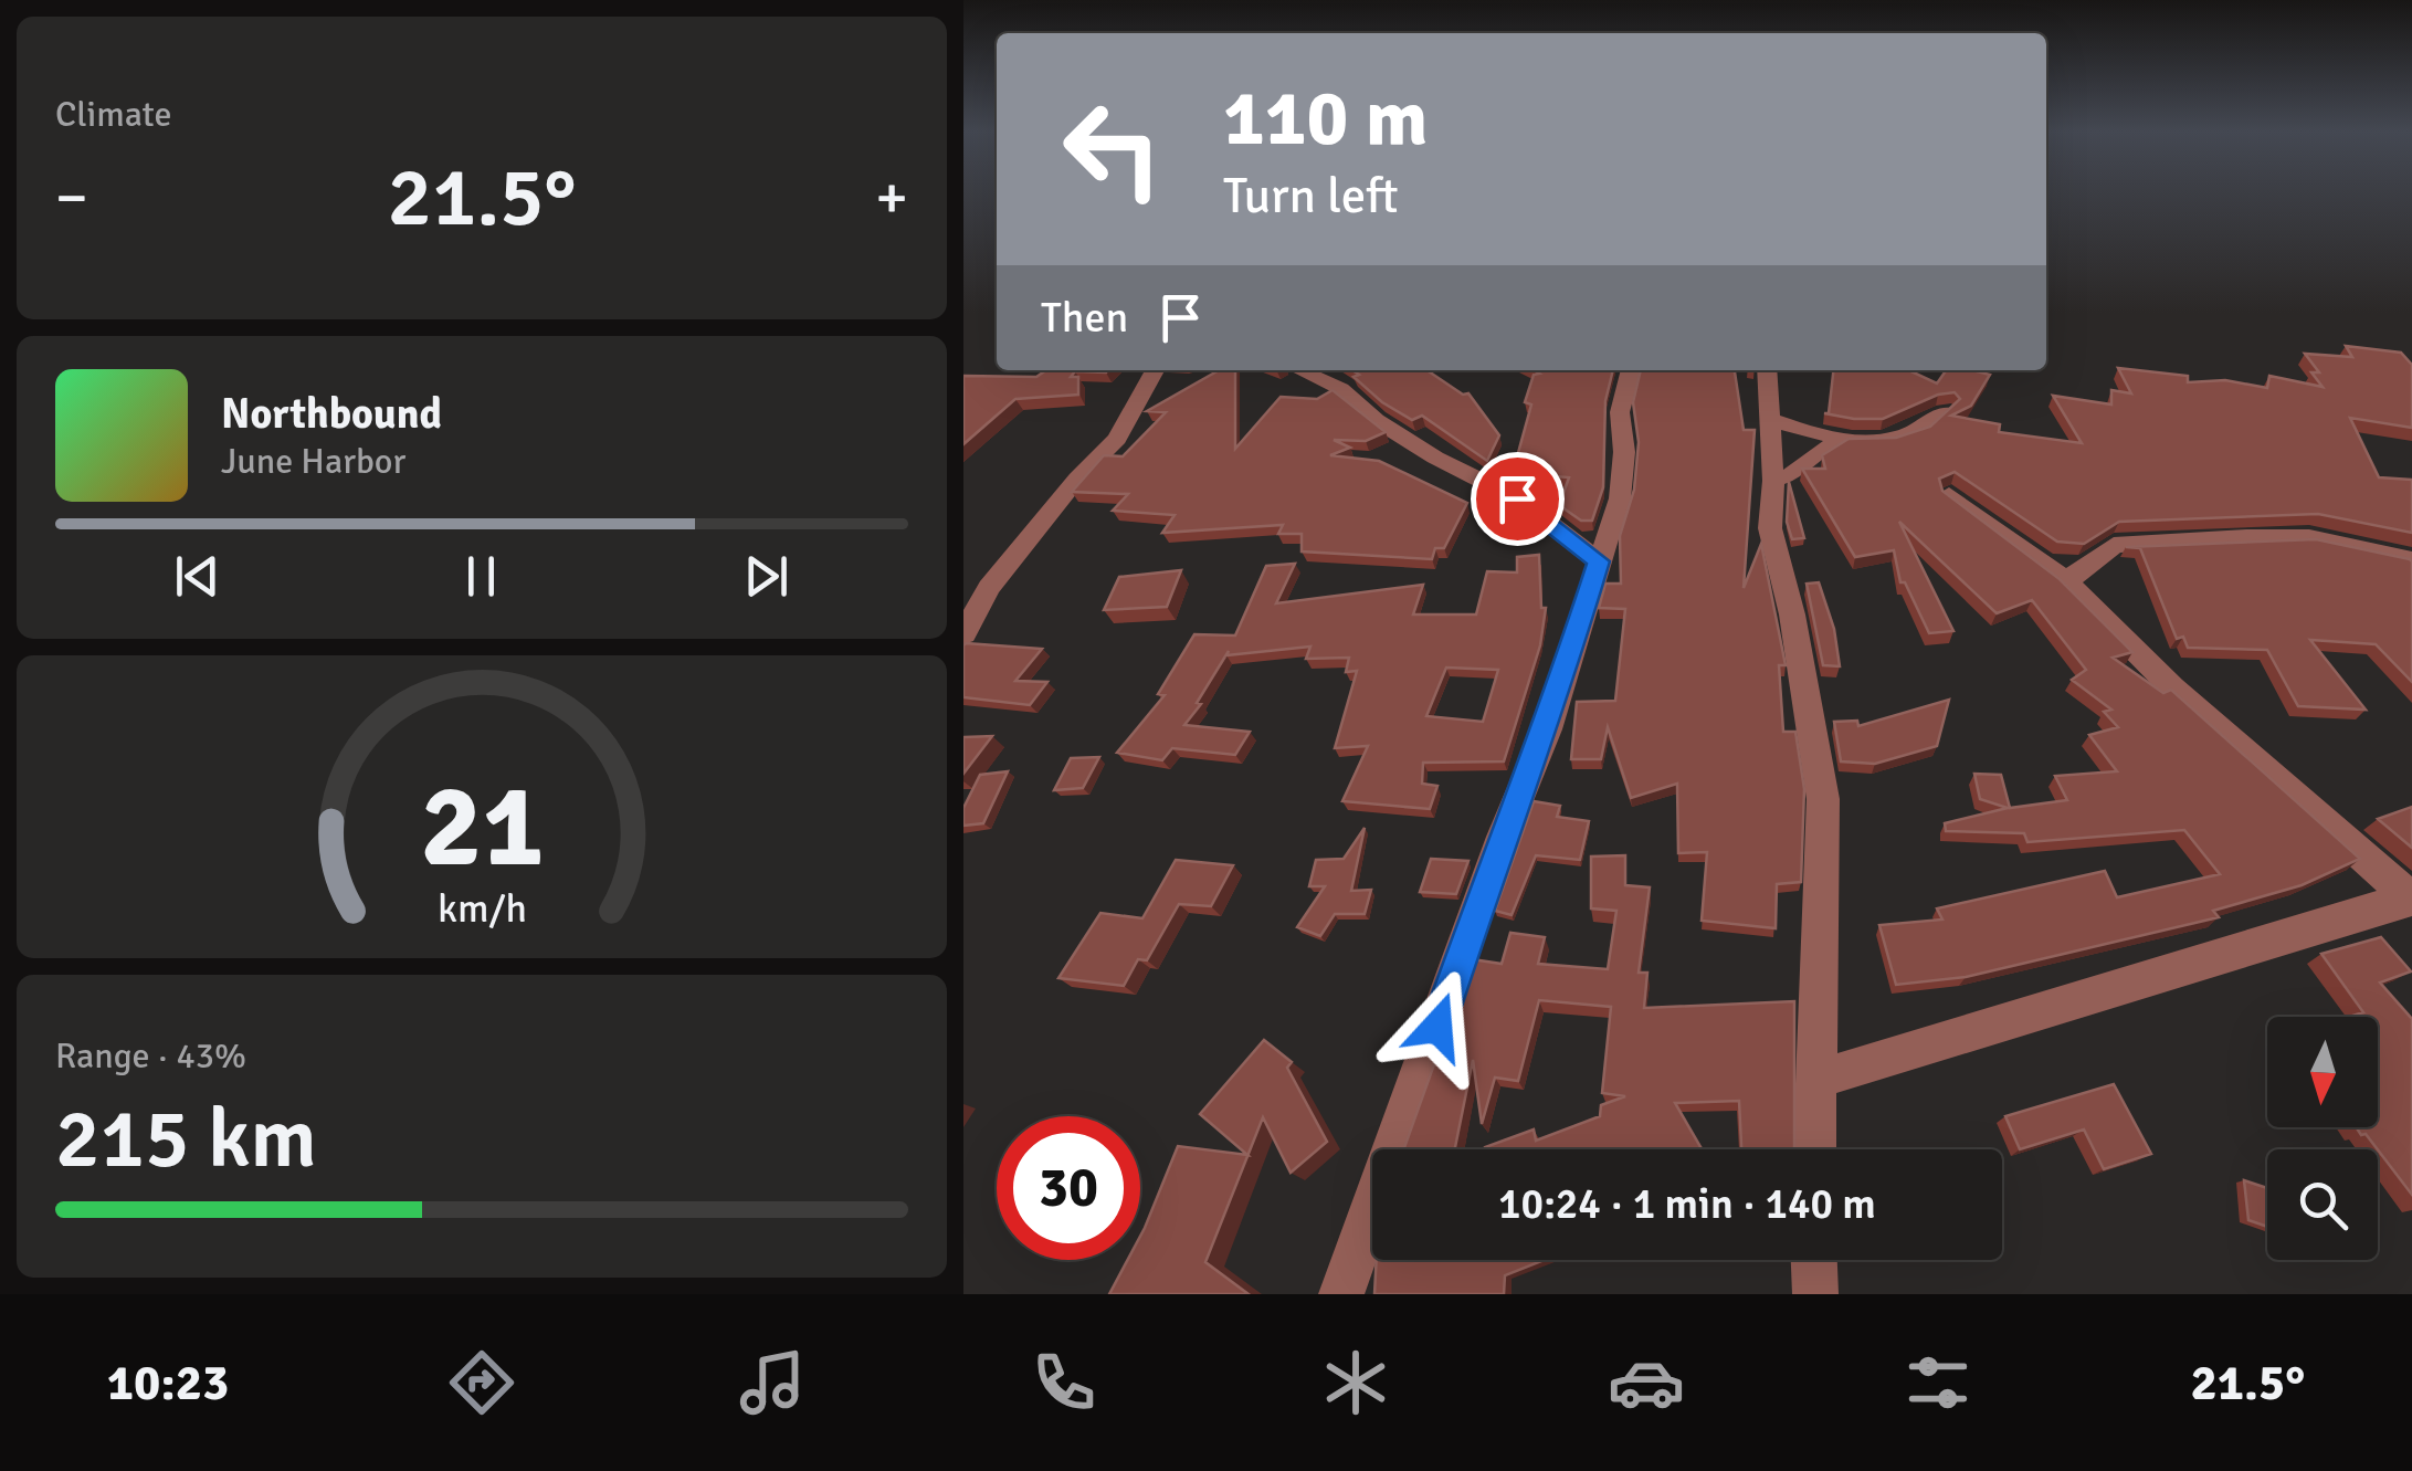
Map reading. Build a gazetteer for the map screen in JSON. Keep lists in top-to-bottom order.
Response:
{
  "north": "bottom",
  "page": {
    "tile": [
      "Climate",
      ["Range · 43%", "215 km"]
    ],
    "turn": ["110 m", "Turn left"],
    "heat": ["−", "21.5°", "+"],
    "then": "Then",
    "song": ["Northbound", "June Harbor"],
    "limit": "30",
    "trip": "10:24 · 1 min · 140 m",
    "tabs": ["10:23", "21.5°"],
    "gauge": ["21", "km/h"]
  }
}
